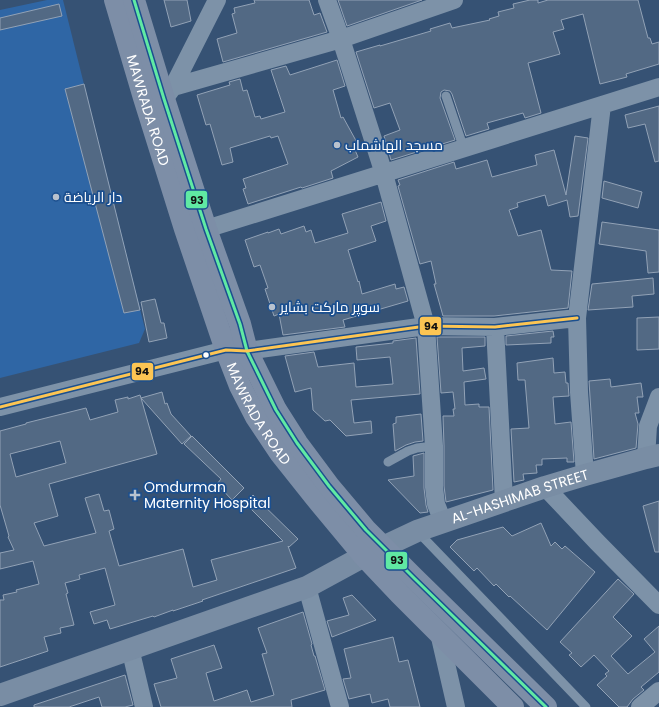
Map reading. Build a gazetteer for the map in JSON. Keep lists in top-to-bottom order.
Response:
{
  "streets": {
    "main road": ["MAWRADA ROAD"],
    "street": ["AL-HASHIMAB STREET"]
  },
  "crossings": [
    ["MAWRADA ROAD", "AL-HASHIMAB STREET"]
  ],
  "places": {
    "other": ["مسجد الهاشماب", "دار الرياضة", "سوپر مارکت بشاير"],
    "health": ["Omdurman Maternity Hospital"]
  },
  "lines": ["transit line 93", "transit line 94"]
}
